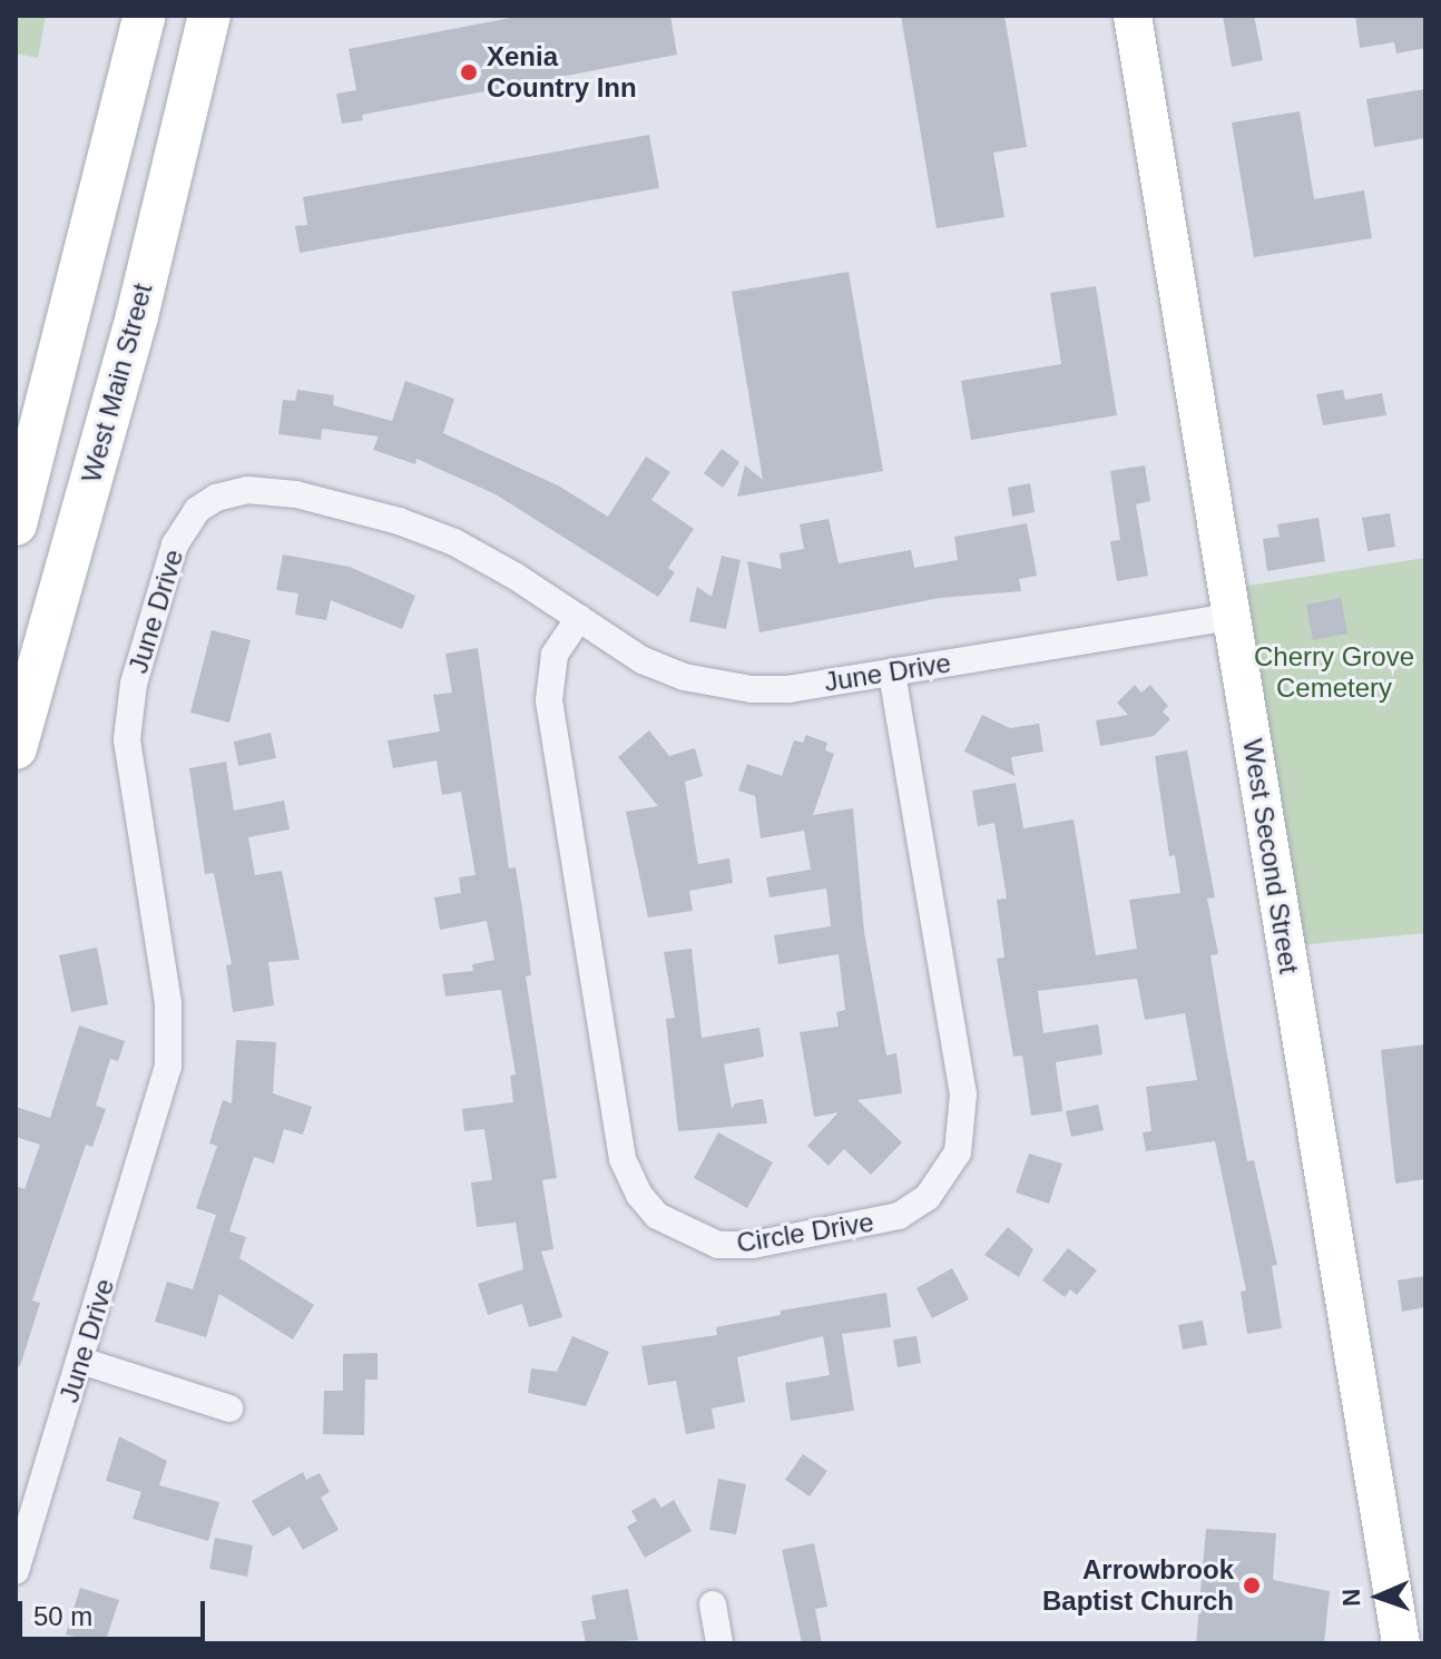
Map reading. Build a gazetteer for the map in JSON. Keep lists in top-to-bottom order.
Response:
{
  "streets": {
    "main road": ["West Main Street", "West Second Street"],
    "street": ["June Drive", "Circle Drive"]
  },
  "crossings": [
    ["June Drive", "West Second Street"],
    ["June Drive", "Circle Drive"]
  ],
  "parks": ["Cherry Grove Cemetery"],
  "places": ["Xenia Country Inn", "Arrowbrook Baptist Church"],
  "scale_bar": "50 m",
  "north": "left"
}
